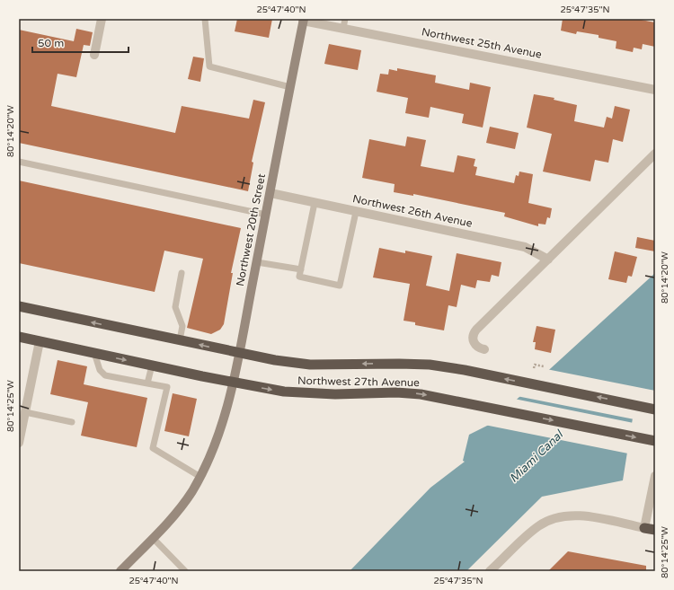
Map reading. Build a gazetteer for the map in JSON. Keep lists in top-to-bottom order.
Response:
{
  "streets": {
    "highway": ["Northwest 27th Avenue"],
    "main road": ["Northwest 20th Street"],
    "street": ["Northwest 25th Avenue", "Northwest 26th Avenue"]
  },
  "crossings": [
    ["Northwest 25th Avenue", "Northwest 20th Street"],
    ["Northwest 26th Avenue", "Northwest 20th Street"],
    ["Northwest 20th Street", "Northwest 27th Avenue"]
  ],
  "water": ["Miami Canal"],
  "scale_bar": "50 m",
  "coordinates": [
    "25°47'40\"N",
    "25°47'35\"N",
    "80°14'20\"W",
    "80°14'25\"W"
  ]
}
